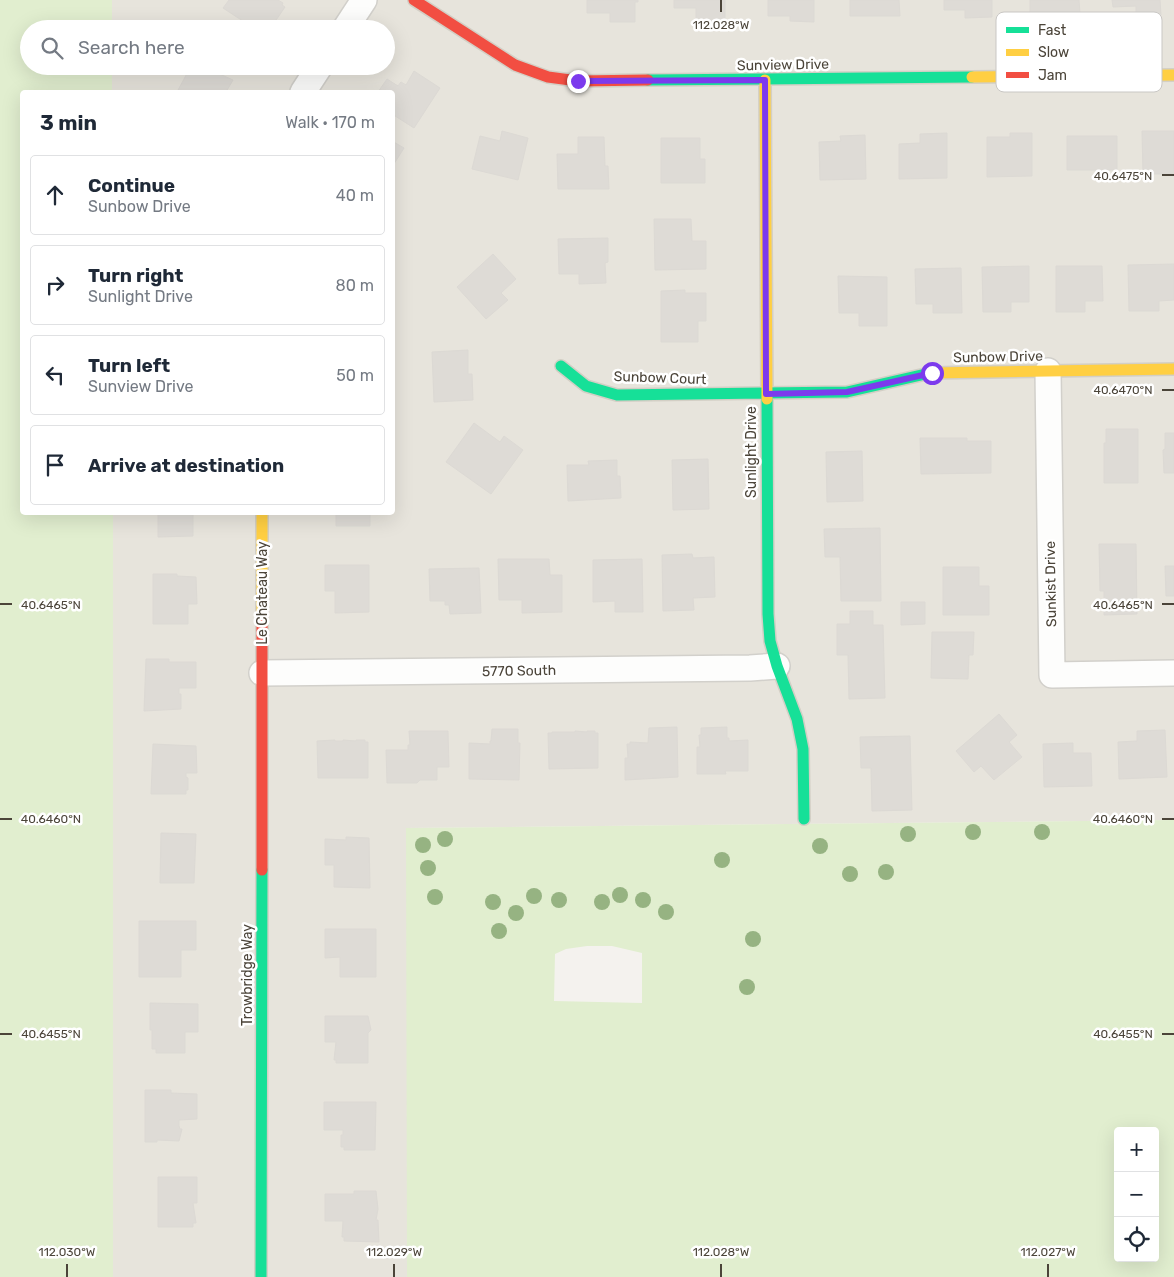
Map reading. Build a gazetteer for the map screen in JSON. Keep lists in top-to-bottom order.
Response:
{
  "streets": {
    "street": [
      "Sunview Drive",
      "Sunbow Drive",
      "Sunbow Court",
      "Sunlight Drive",
      "Sunkist Drive",
      "Le Chateau Way",
      "5770 South",
      "Trowbridge Way"
    ]
  },
  "crossings": [
    ["Sunview Drive", "Sunlight Drive"],
    ["Sunbow Drive", "Sunbow Court"],
    ["Sunbow Drive", "Sunlight Drive"],
    ["Sunbow Drive", "Sunkist Drive"],
    ["Sunbow Court", "Sunlight Drive"],
    ["Sunlight Drive", "5770 South"],
    ["Le Chateau Way", "5770 South"],
    ["Le Chateau Way", "Trowbridge Way"],
    ["5770 South", "Trowbridge Way"]
  ],
  "legend": ["Fast", "Slow", "Jam"],
  "page": {
    "search": "Search here",
    "heading": ["3 min", "Walk · 170 m"],
    "list": [
      ["Continue", "Sunbow Drive", "40 m"],
      ["Turn right", "Sunlight Drive", "80 m"],
      ["Turn left", "Sunview Drive", "50 m"],
      "Arrive at destination"
    ],
    "map_buttons": ["+", "−"]
  },
  "coordinates": [
    "112.028°W",
    "40.6475°N",
    "40.6470°N",
    "40.6465°N",
    "40.6460°N",
    "40.6455°N",
    "112.030°W",
    "112.029°W",
    "112.027°W"
  ]
}
